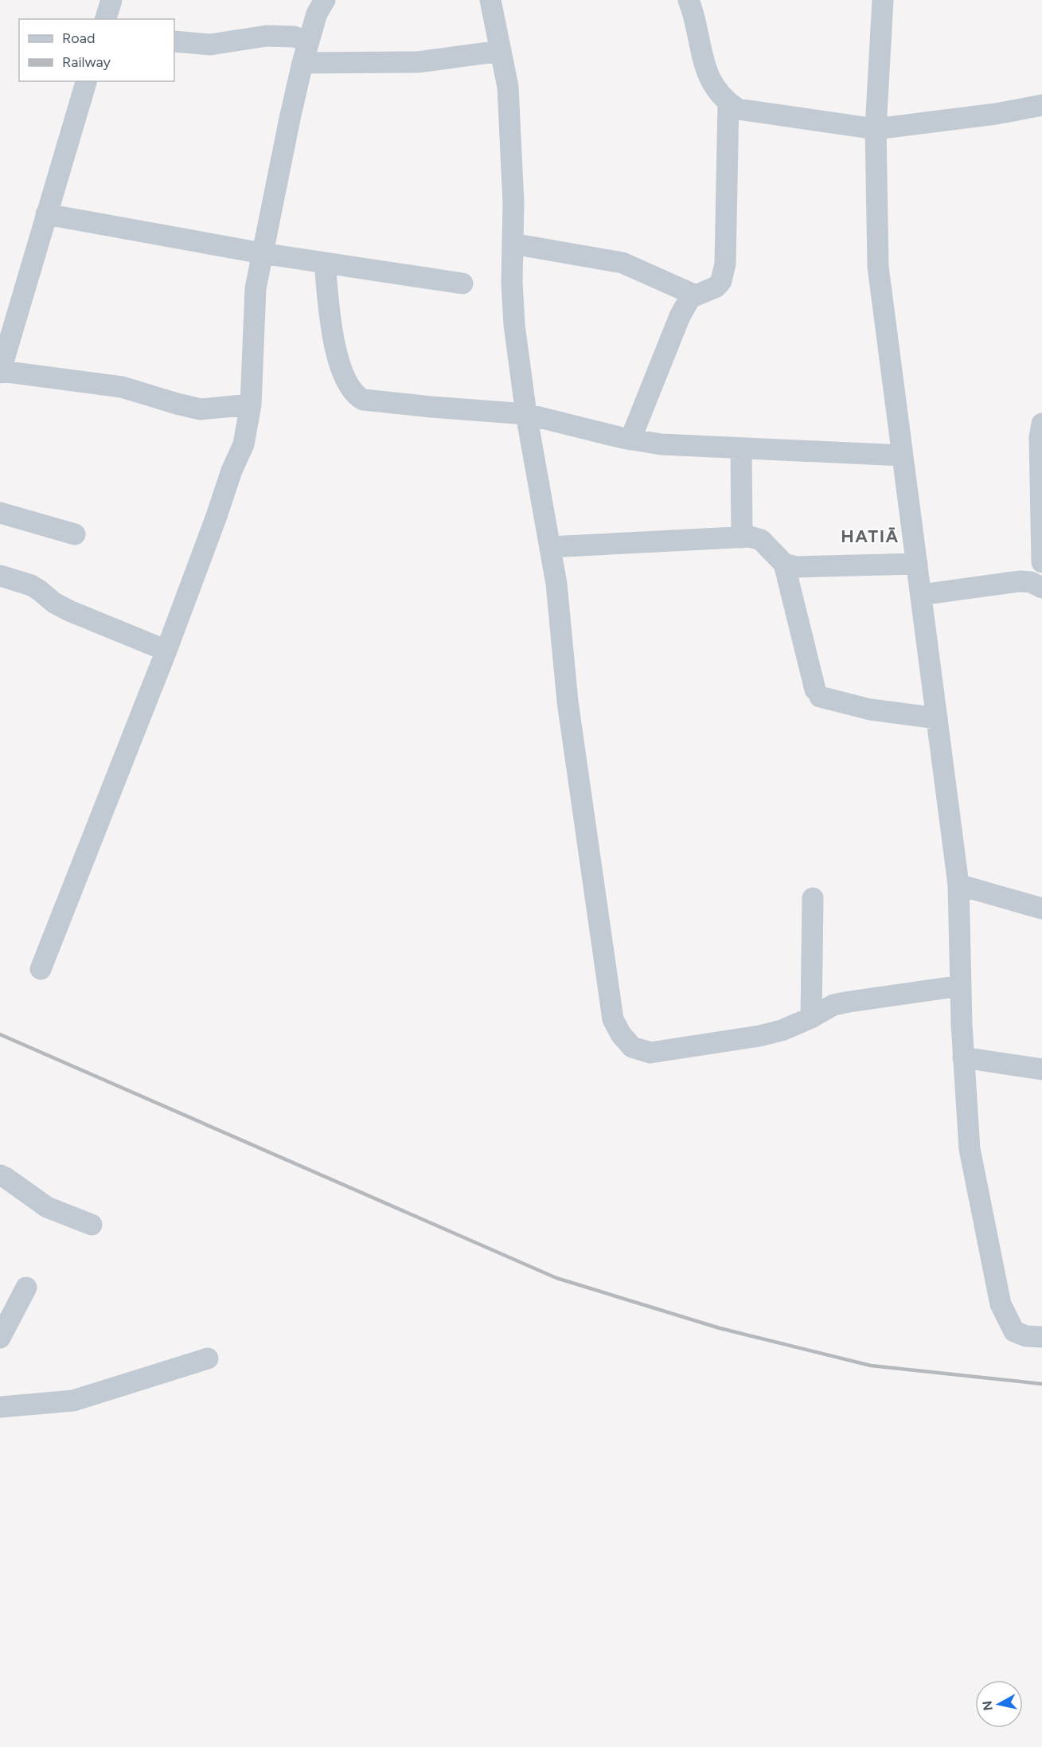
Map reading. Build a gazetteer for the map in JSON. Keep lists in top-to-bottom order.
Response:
{
  "districts": ["HATIĀ"],
  "legend": ["Road", "Railway"],
  "north": "left"
}
